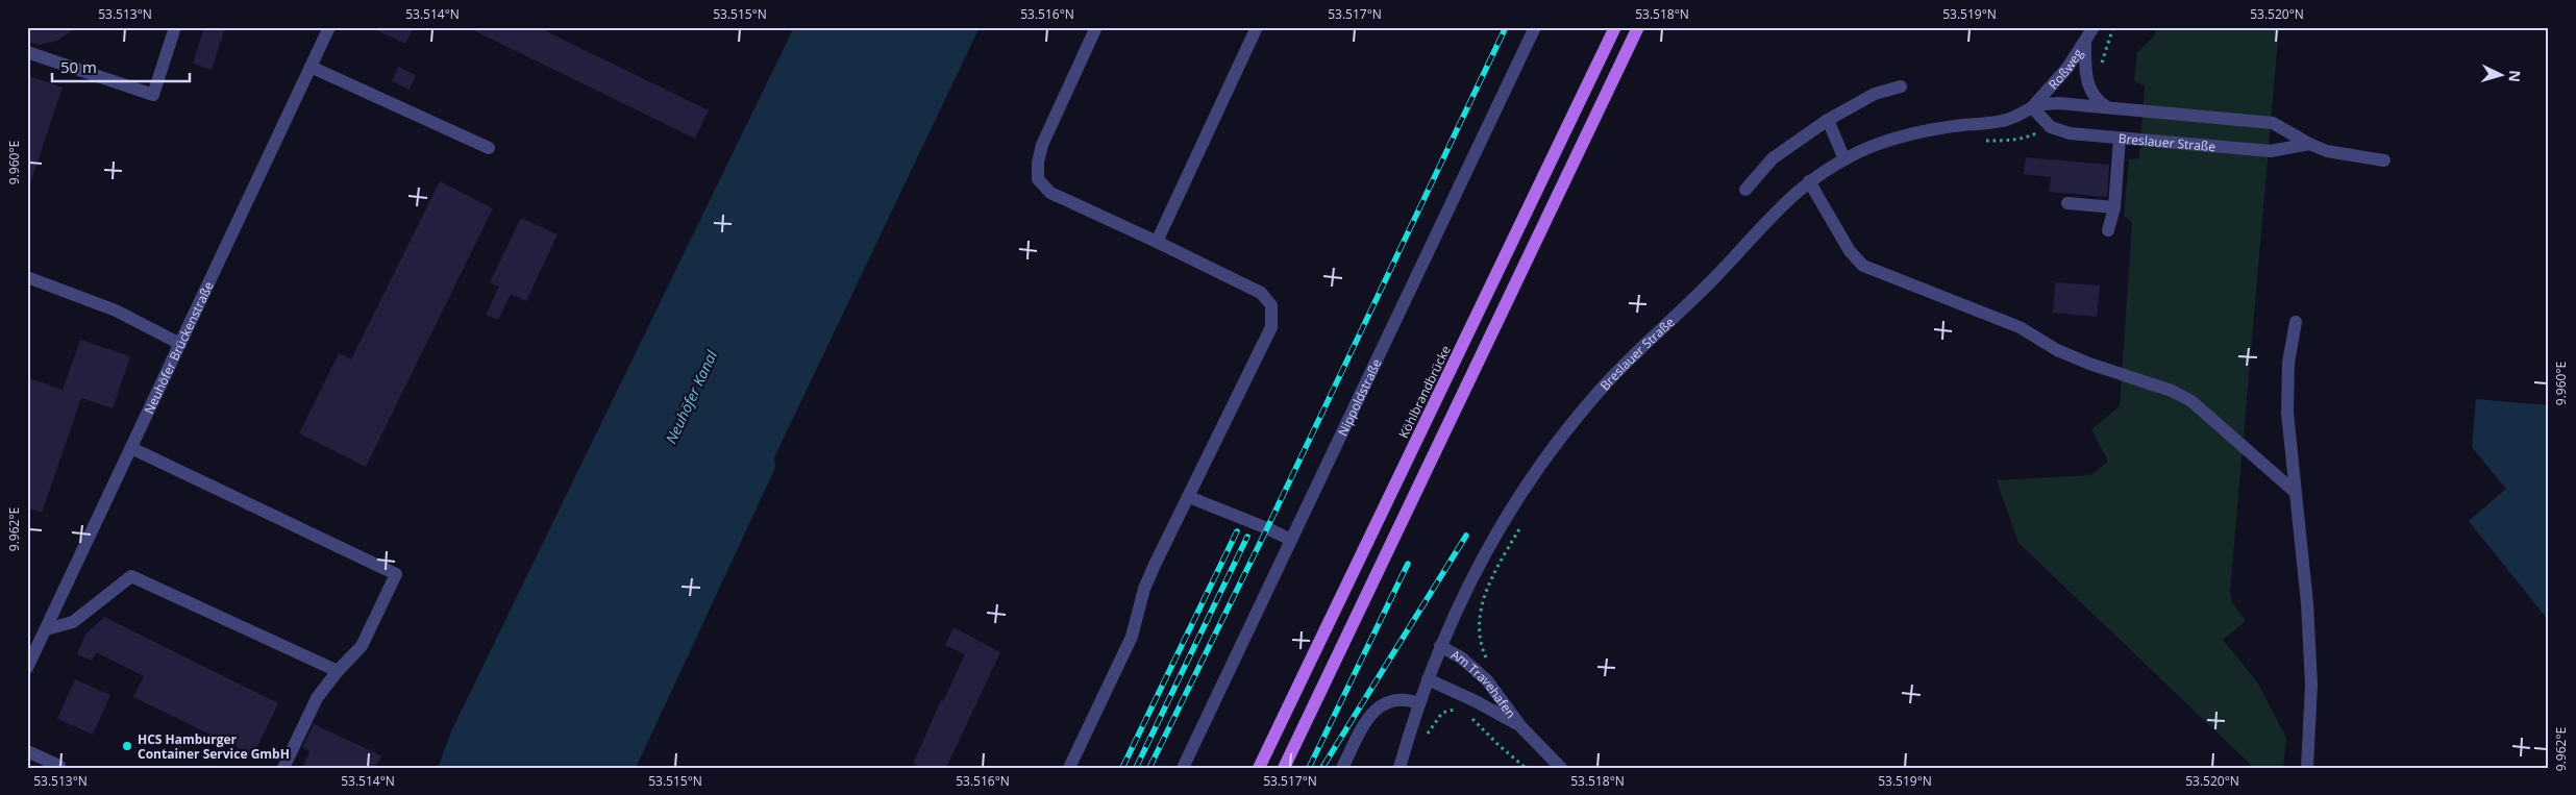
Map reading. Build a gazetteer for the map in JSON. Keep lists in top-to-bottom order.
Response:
{
  "streets": {
    "main road": ["Köhlbrandbrücke"],
    "street": [
      "Roßweg",
      "Breslauer Straße",
      "Neuhöfer Brückenstraße",
      "Nippoldstraße",
      "Am Travehafen"
    ]
  },
  "crossings": [
    ["Roßweg", "Breslauer Straße"],
    ["Breslauer Straße", "Am Travehafen"]
  ],
  "water": ["Neuhöfer Kanal"],
  "places": ["HCS Hamburger Container Service GmbH"],
  "scale_bar": "50 m",
  "north": "right",
  "coordinates": [
    "53.513°N",
    "53.514°N",
    "53.515°N",
    "53.516°N",
    "53.517°N",
    "53.518°N",
    "53.519°N",
    "53.520°N",
    "9.960°E",
    "9.962°E"
  ]
}
